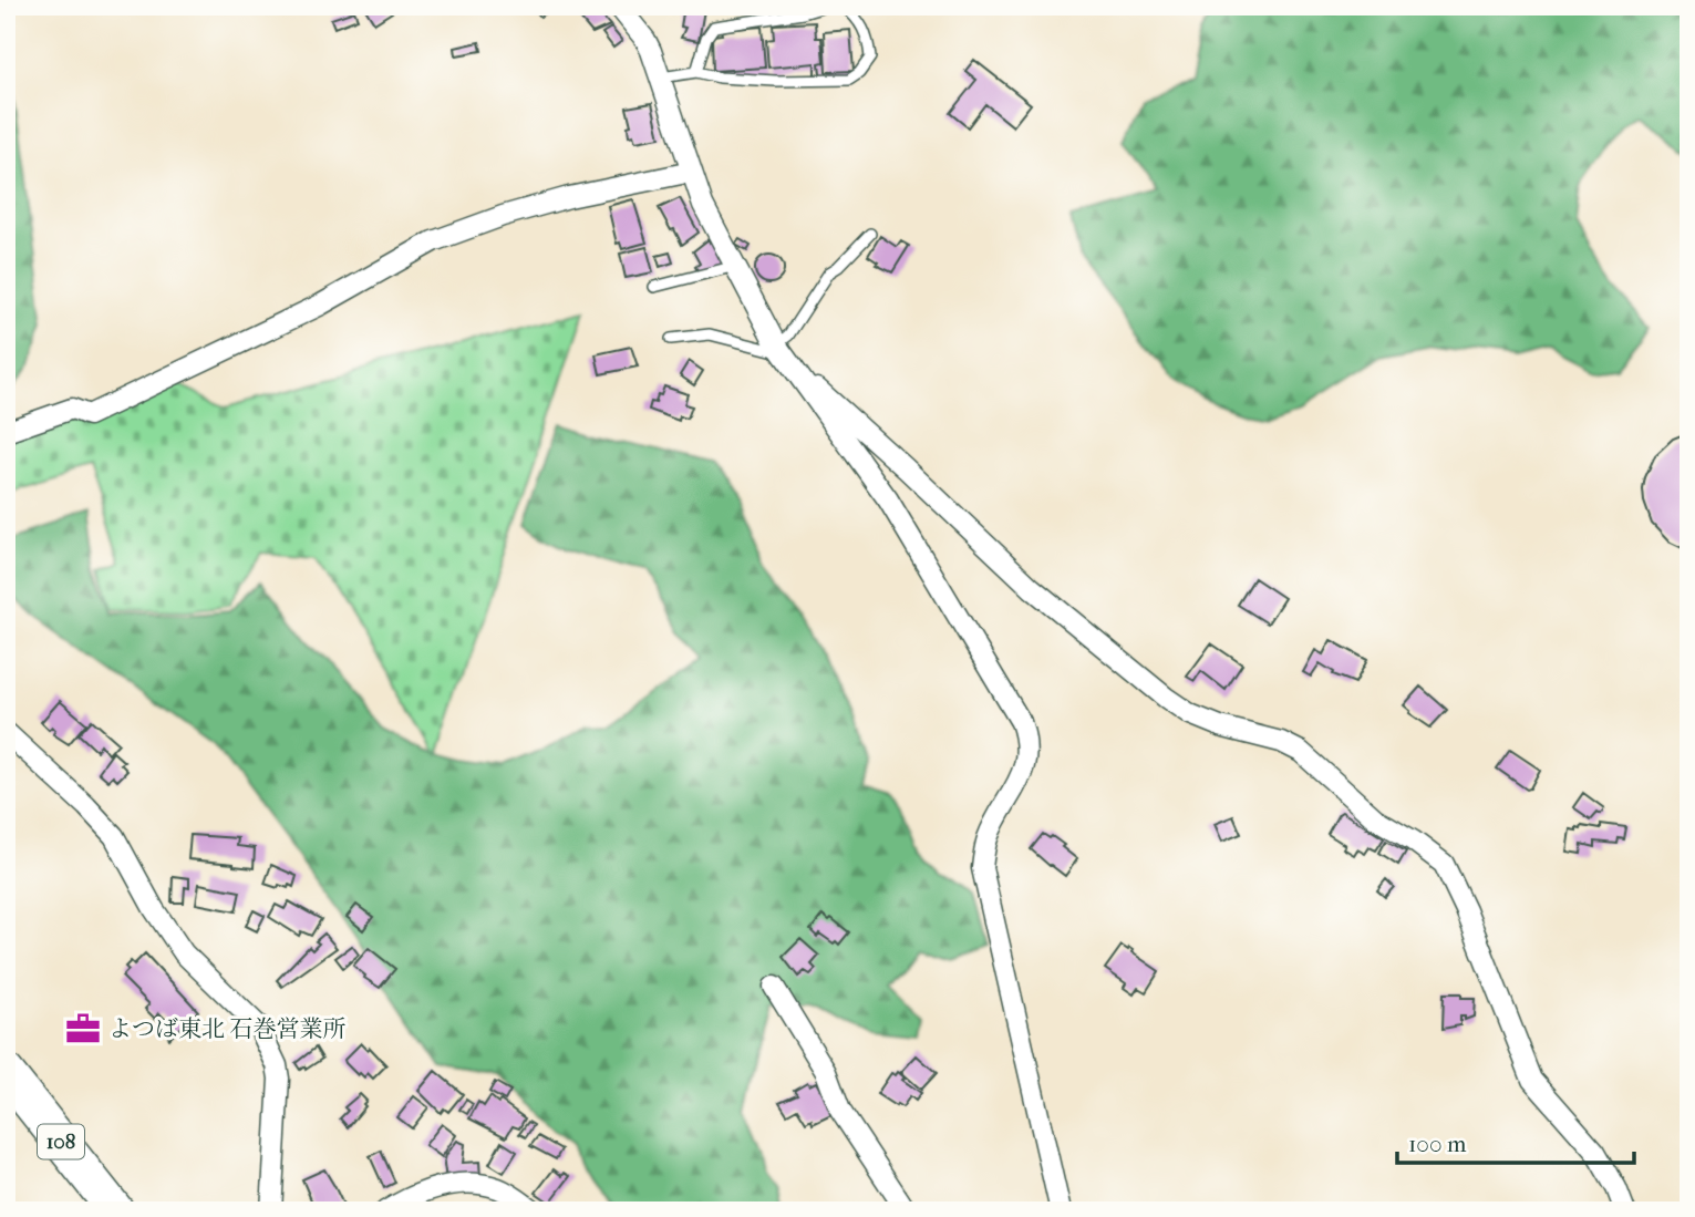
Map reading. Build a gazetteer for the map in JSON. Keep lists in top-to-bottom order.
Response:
{
  "streets": {
    "highway": ["108"]
  },
  "places": {
    "office": ["よつば東北 石巻営業所"]
  },
  "scale_bar": "100 m"
}
